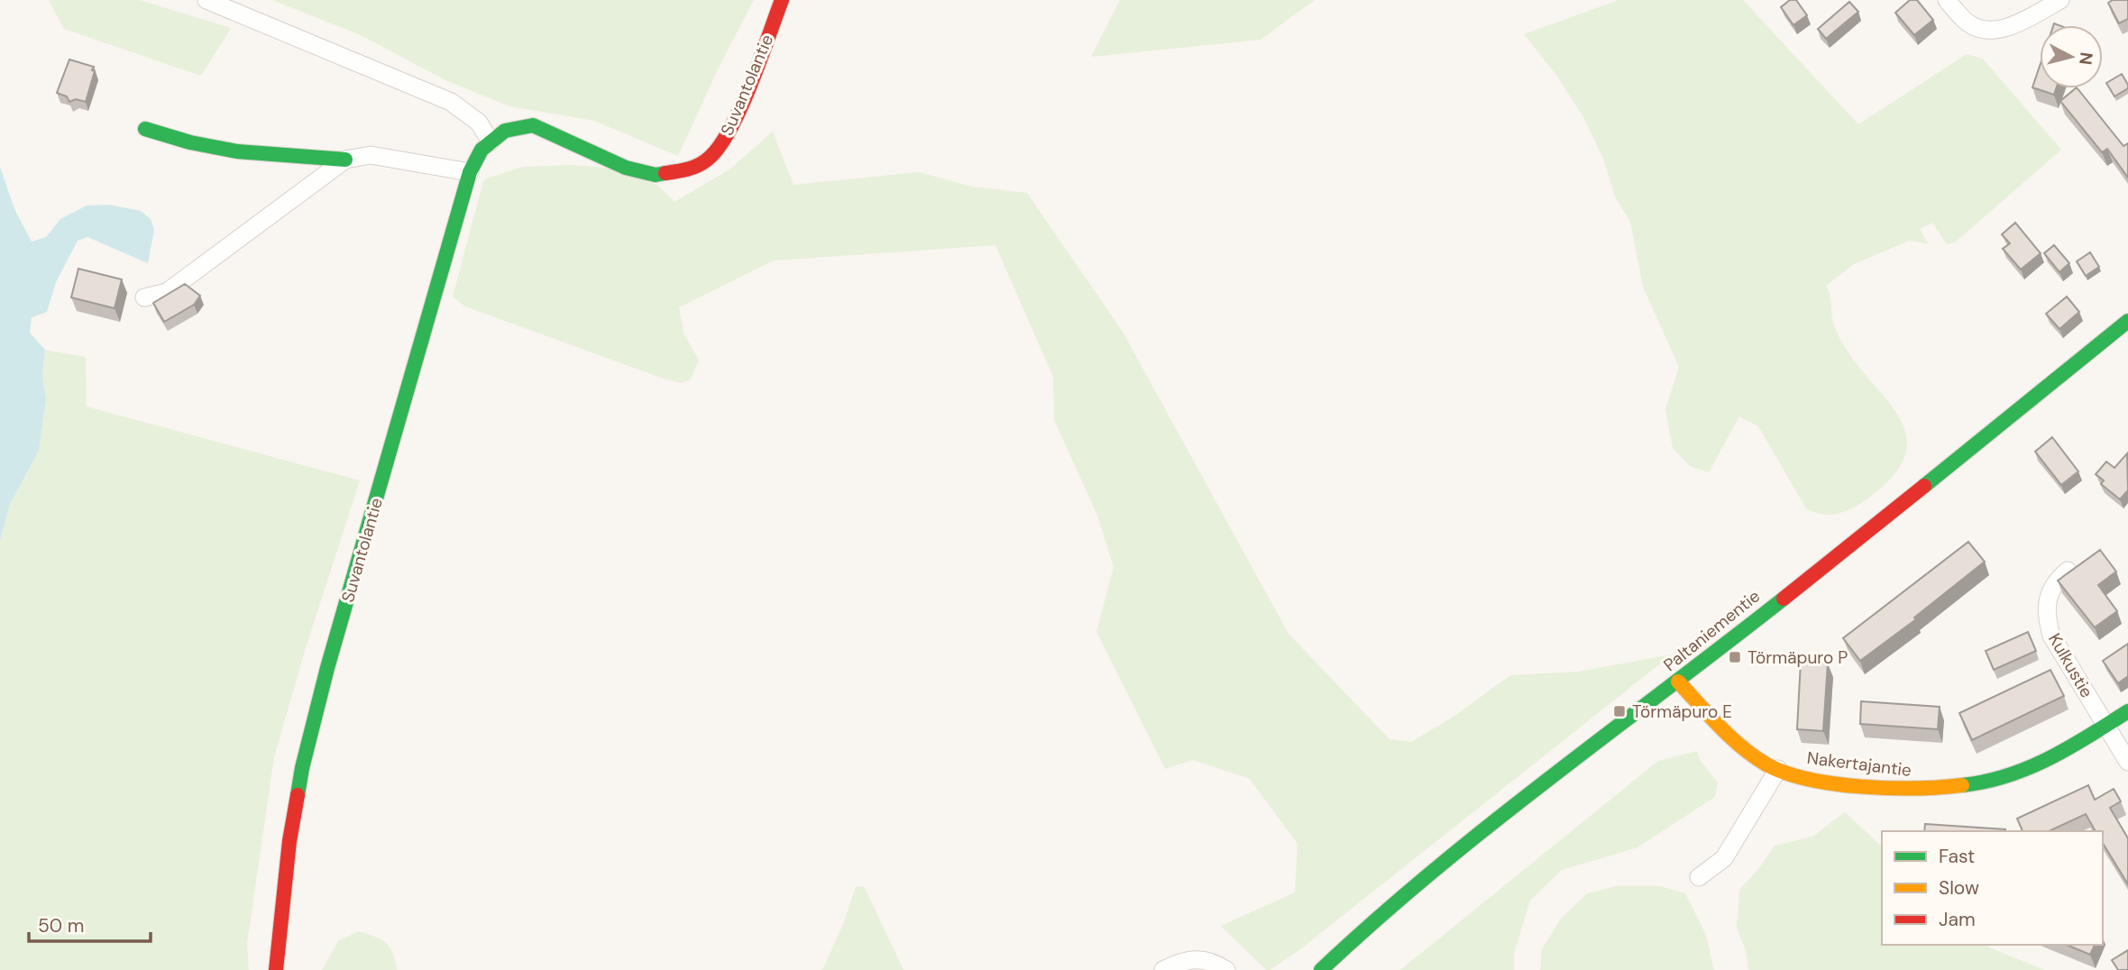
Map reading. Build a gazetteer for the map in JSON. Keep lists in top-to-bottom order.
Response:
{
  "streets": {
    "street": [
      "Suvantolantie",
      "Paltaniementie",
      "Kulkustie",
      "Nakertajantie"
    ]
  },
  "crossings": [
    ["Paltaniementie", "Nakertajantie"],
    ["Kulkustie", "Nakertajantie"]
  ],
  "places": {
    "transit": ["Törmäpuro P", "Törmäpuro E"]
  },
  "legend": ["Fast", "Slow", "Jam"],
  "scale_bar": "50 m",
  "north": "right"
}
